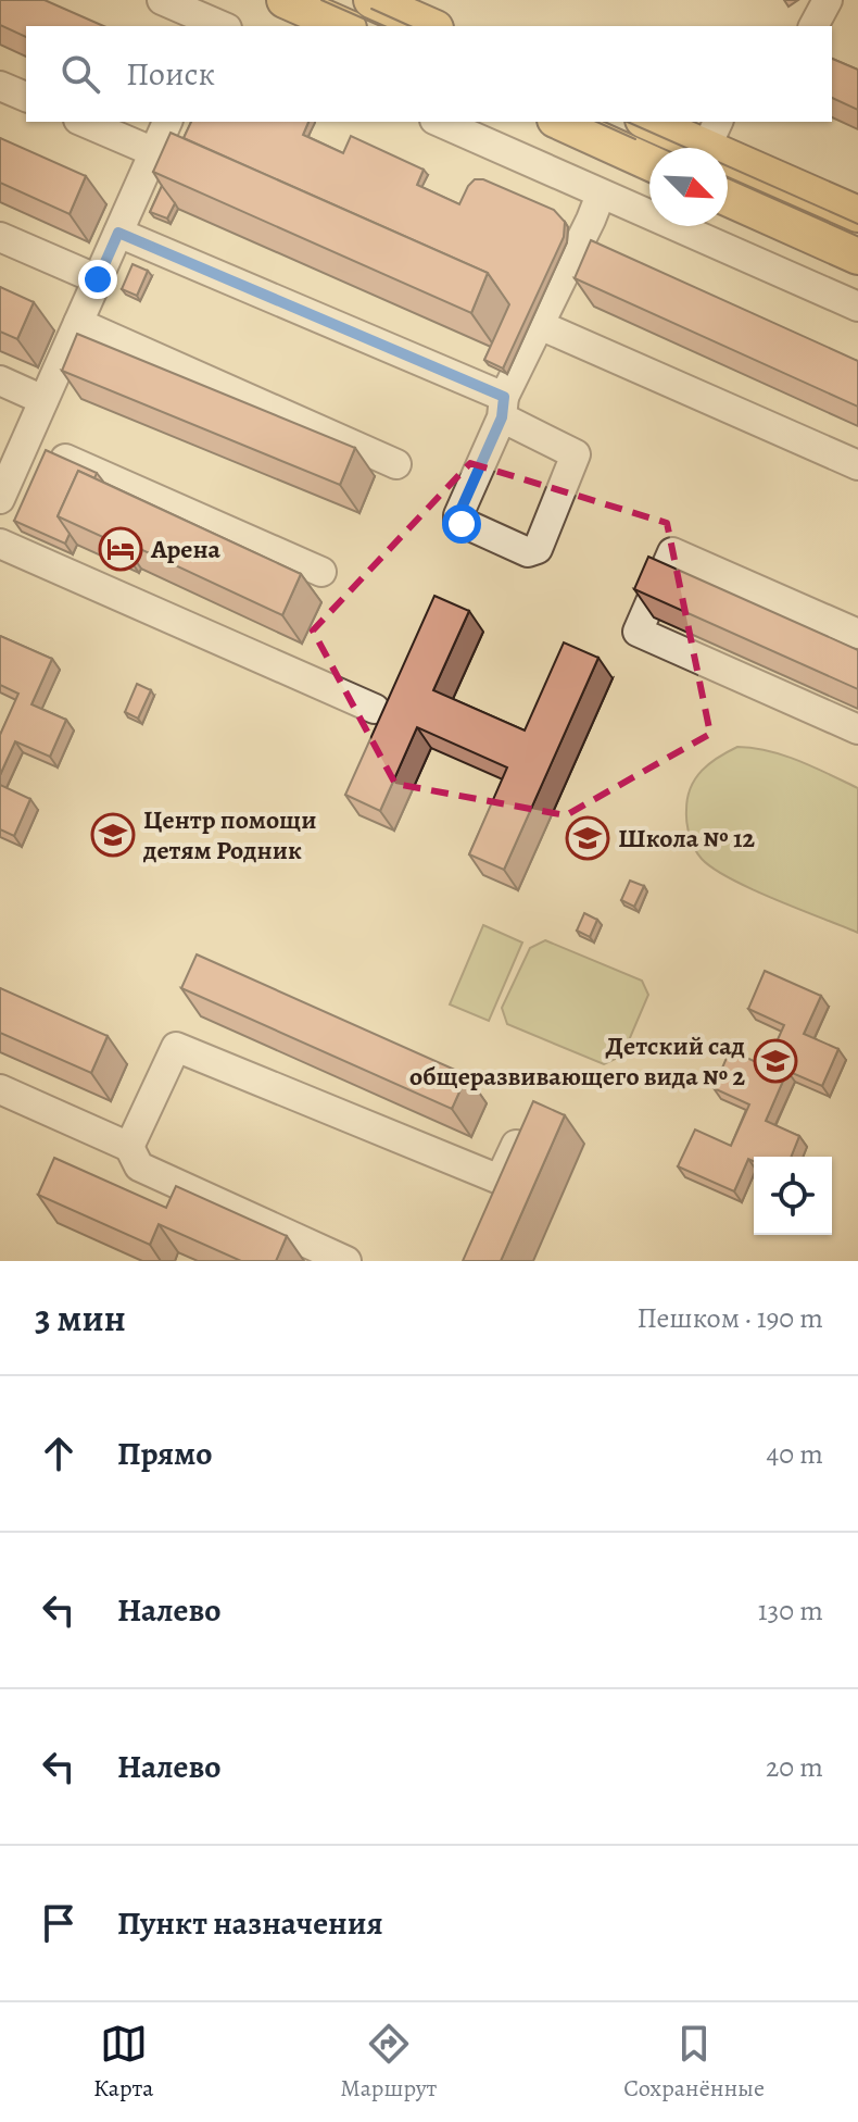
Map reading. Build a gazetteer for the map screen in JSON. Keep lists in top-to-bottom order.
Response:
{
  "places": {
    "hotel": ["Арена"],
    "school or university": ["Центр помощи детям Родник", "Школа № 12", "Детский сад общеразвивающего вида № 2"]
  },
  "north": "bottom right",
  "page": {
    "search": "Поиск",
    "heading": ["3 мин", "Пешком · 190 m"],
    "list": [
      ["Прямо", "40 m"],
      ["Налево", "130 m"],
      ["Налево", "20 m"],
      "Пункт назначения"
    ],
    "nav": ["Карта", "Маршрут", "Сохранённые"]
  }
}
